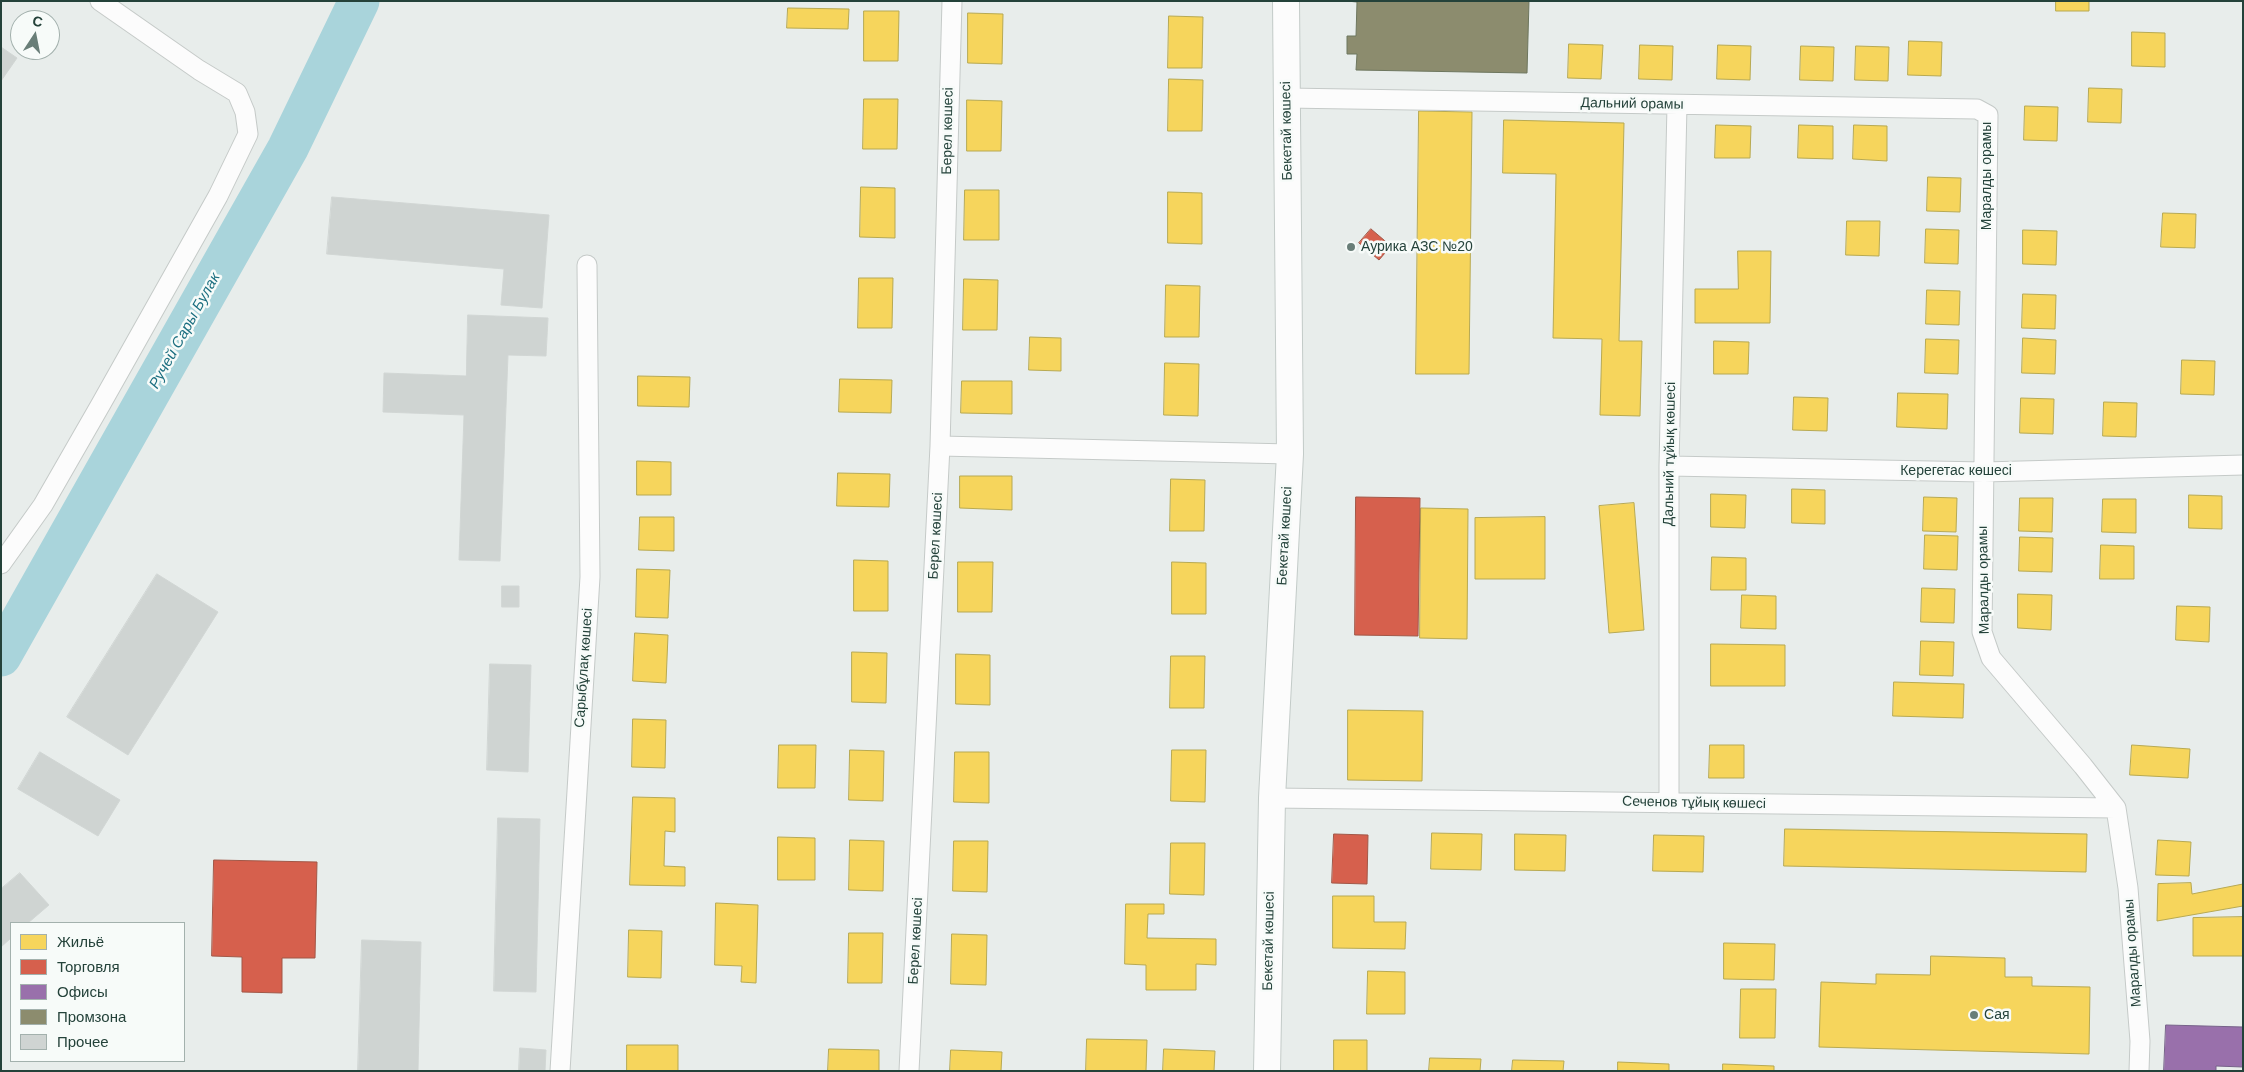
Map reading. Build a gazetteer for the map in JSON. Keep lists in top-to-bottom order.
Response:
{
  "streets": {
    "street": [
      "Дальний орамы",
      "Берел көшесі",
      "Бекетай көшесі",
      "Маралды орамы",
      "Дальний тұйық көшесі",
      "Керегетас көшесі",
      "Сарыбұлақ көшесі",
      "Сеченов тұйық көшесі"
    ]
  },
  "crossings": [
    ["Дальний орамы", "Бекетай көшесі"],
    ["Дальний орамы", "Маралды орамы"],
    ["Дальний орамы", "Дальний тұйық көшесі"],
    ["Бекетай көшесі", "Сеченов тұйық көшесі"],
    ["Маралды орамы", "Керегетас көшесі"],
    ["Маралды орамы", "Сеченов тұйық көшесі"],
    ["Дальний тұйық көшесі", "Керегетас көшесі"],
    ["Дальний тұйық көшесі", "Сеченов тұйық көшесі"]
  ],
  "water": ["Ручей Сары Булак"],
  "places": ["Аурика АЗС №20", "Сая"],
  "legend": [
    "Жильё",
    "Торговля",
    "Офисы",
    "Промзона",
    "Прочее"
  ],
  "north": "top"
}
